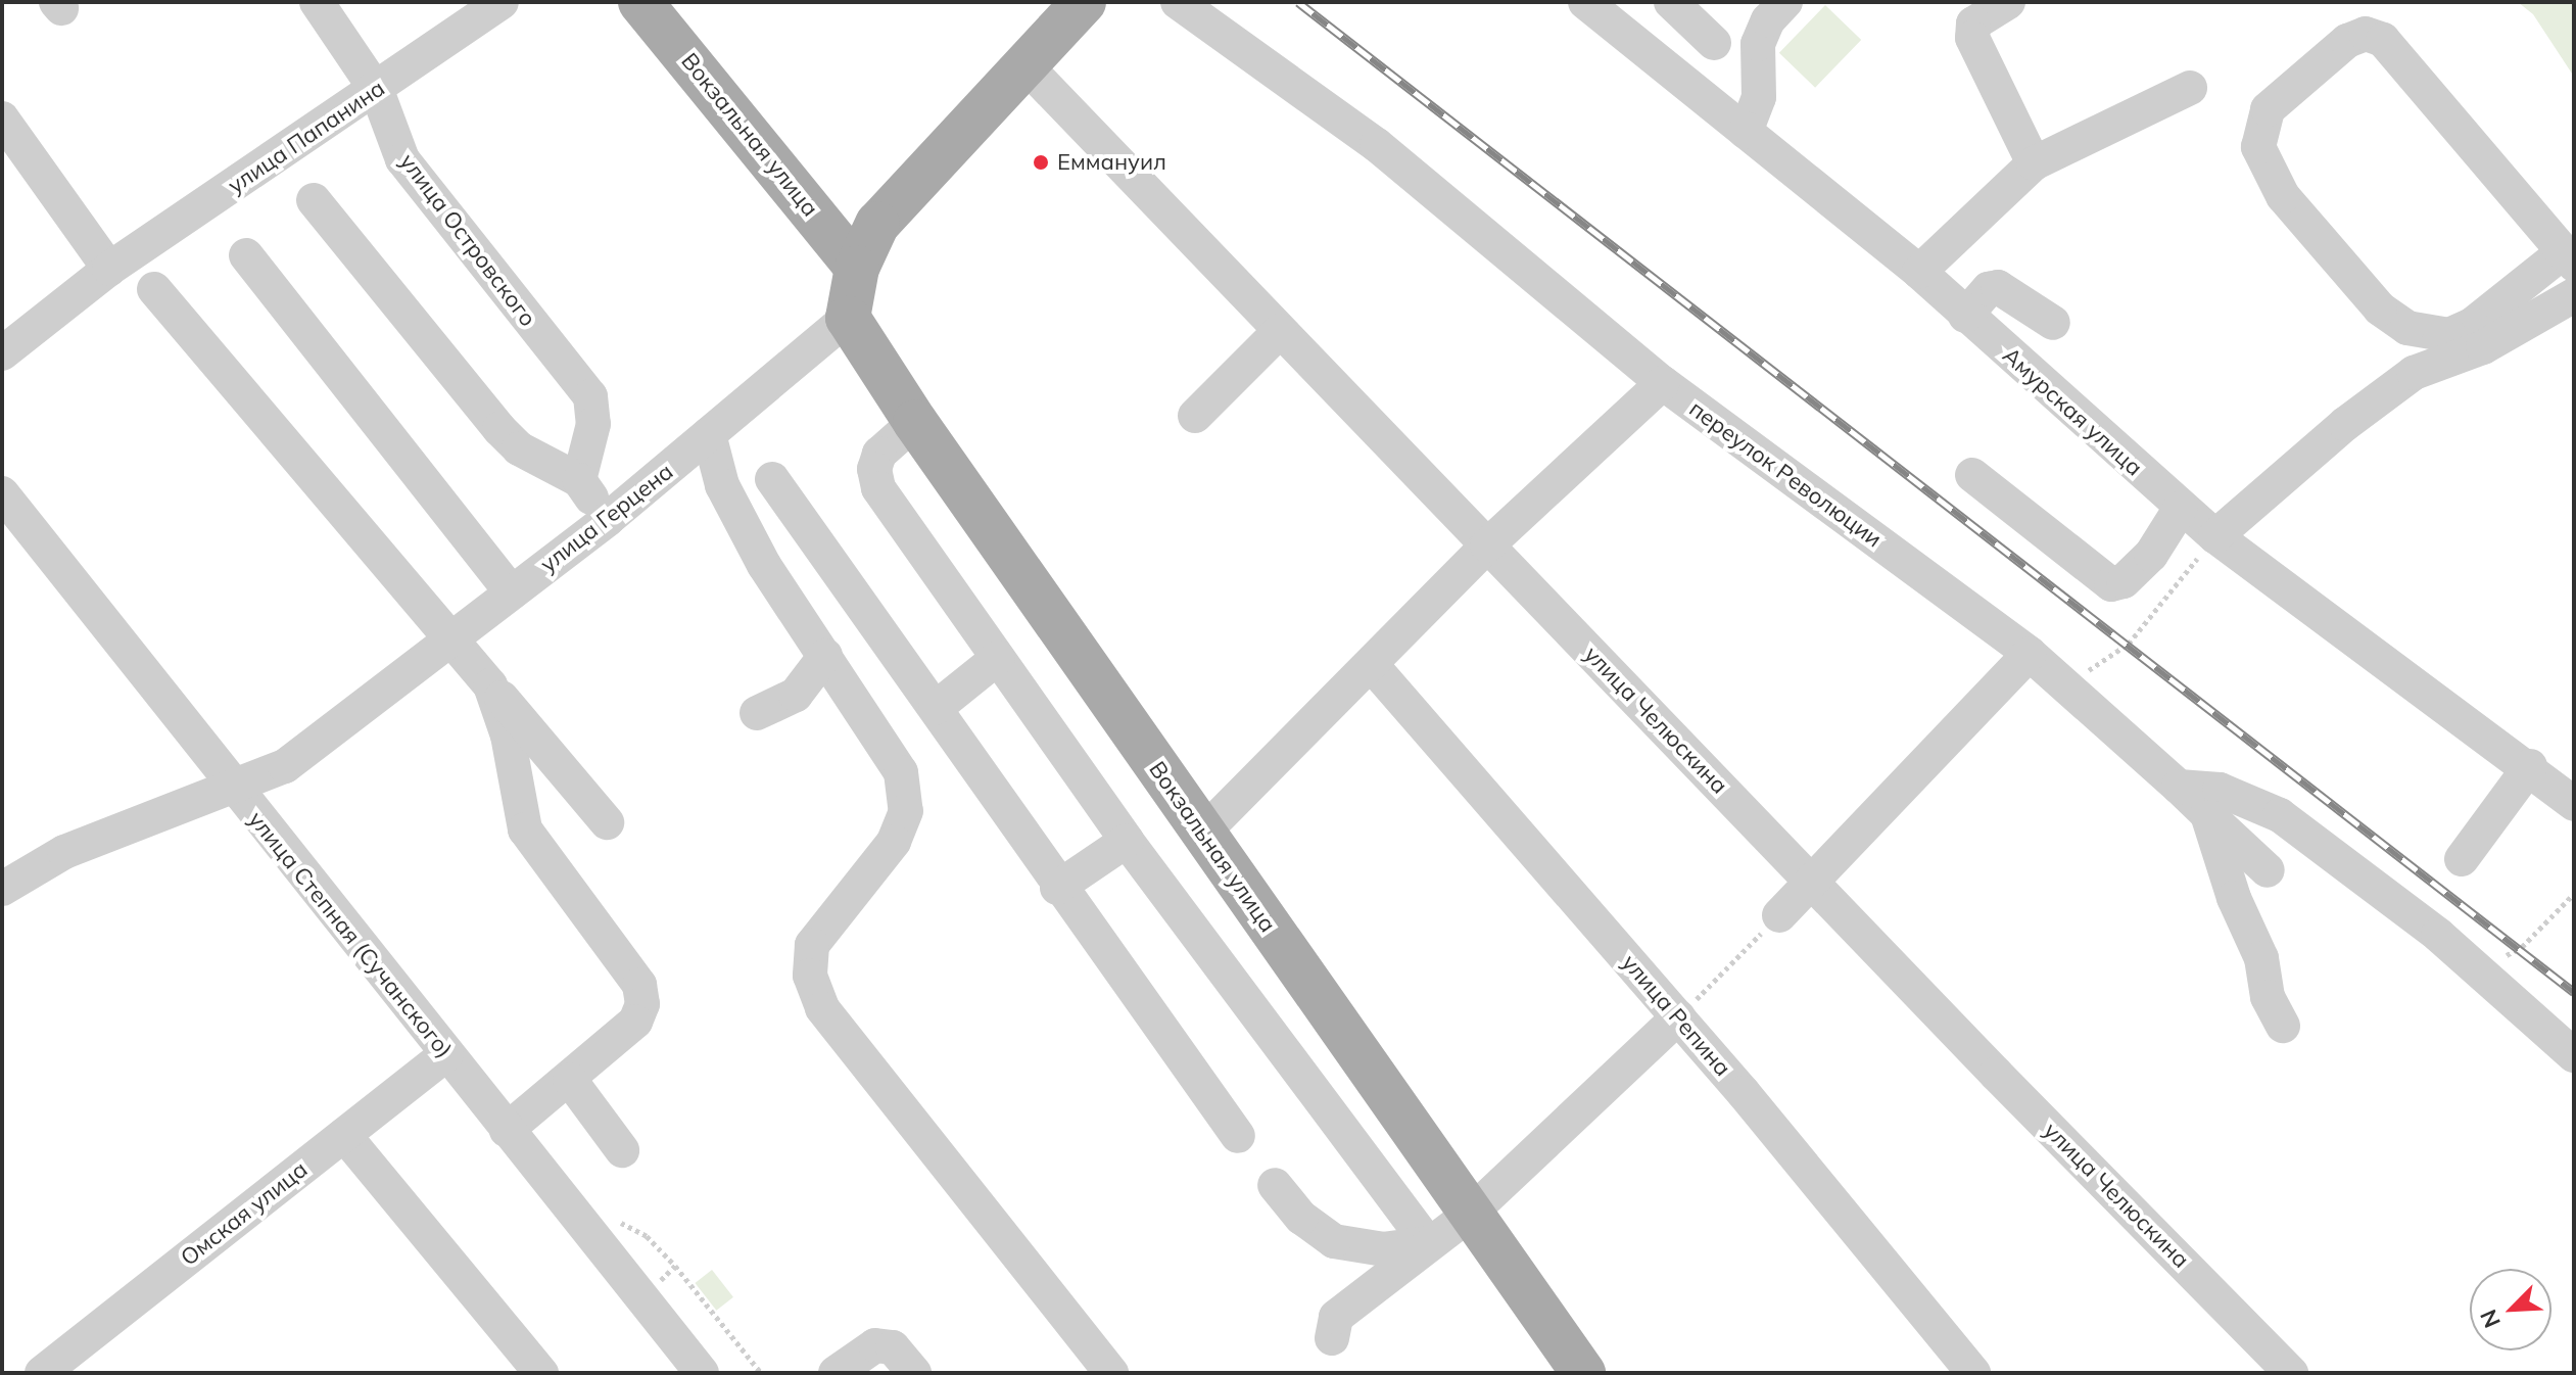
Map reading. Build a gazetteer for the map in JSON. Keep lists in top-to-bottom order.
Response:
{
  "streets": {
    "main road": ["Вокзальная улица"],
    "street": [
      "улица Папанина",
      "улица Островского",
      "Амурская улица",
      "переулок Революции",
      "улица Герцена",
      "улица Челюскина",
      "улица Степная (Сучанского)",
      "улица Репина",
      "Омская улица"
    ]
  },
  "crossings": [
    ["Вокзальная улица", "улица Герцена"],
    ["улица Папанина", "улица Островского"],
    ["улица Герцена", "улица Степная (Сучанского)"],
    ["улица Степная (Сучанского)", "Омская улица"]
  ],
  "places": ["Еммануил"],
  "north": "bottom left"
}
